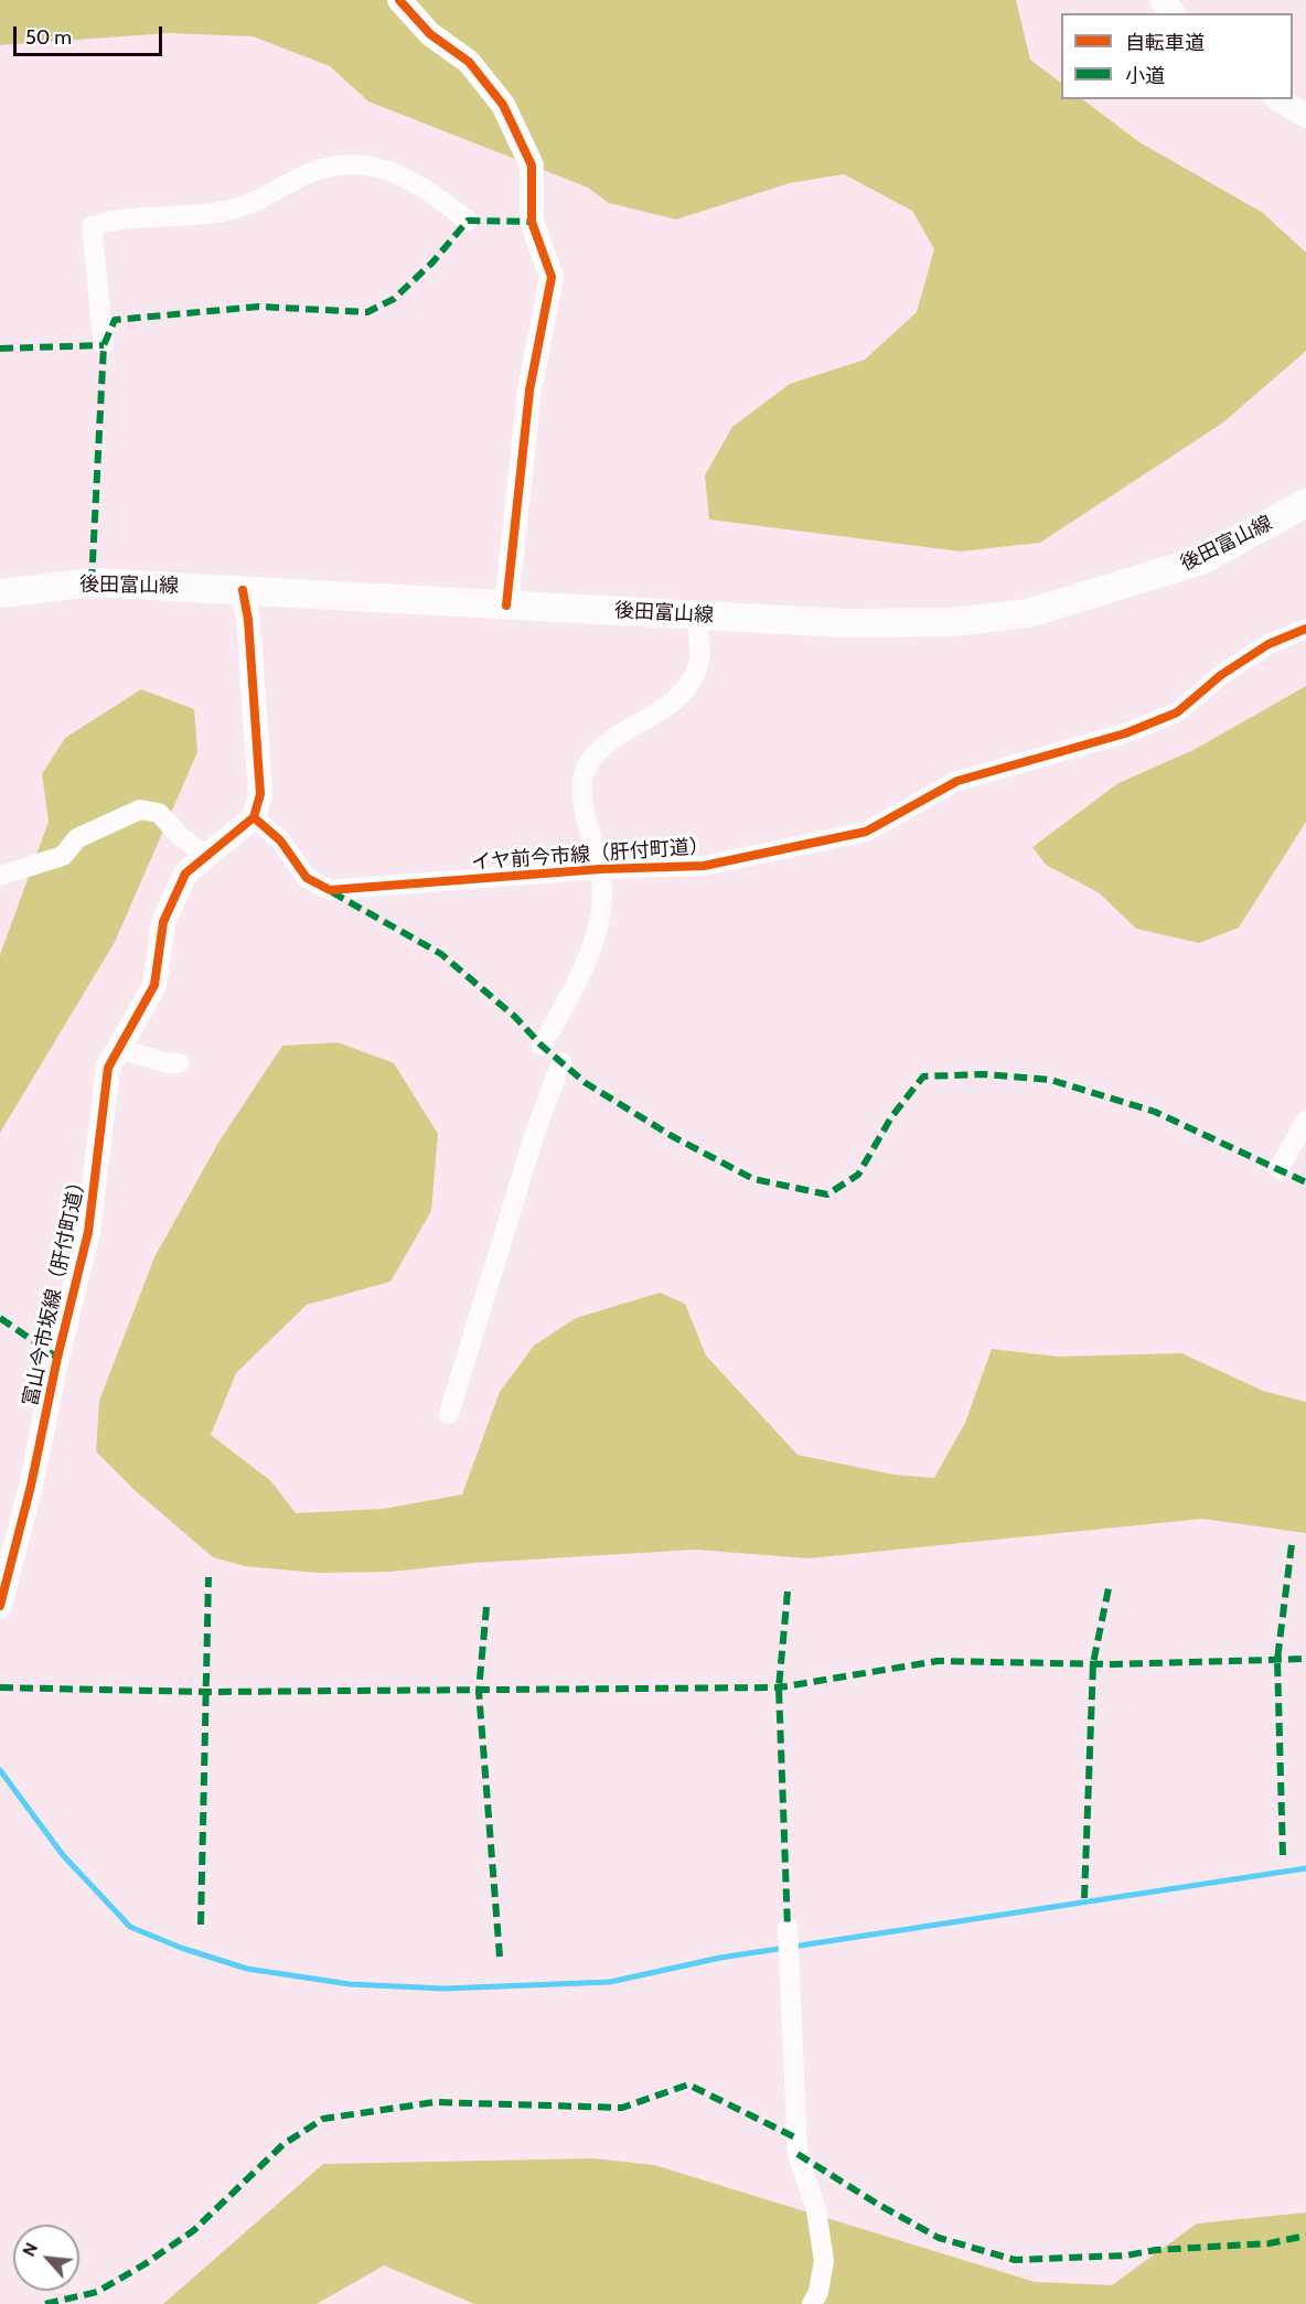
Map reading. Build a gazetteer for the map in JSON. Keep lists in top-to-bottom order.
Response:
{
  "streets": {
    "main road": ["後田富山線"],
    "street": ["イヤ前今市線（肝付町道）", "富山今市坂線（肝付町道）"]
  },
  "crossings": [
    ["イヤ前今市線（肝付町道）", "富山今市坂線（肝付町道）"]
  ],
  "legend": ["自転車道", "小道"],
  "scale_bar": "50 m",
  "north": "top left"
}
